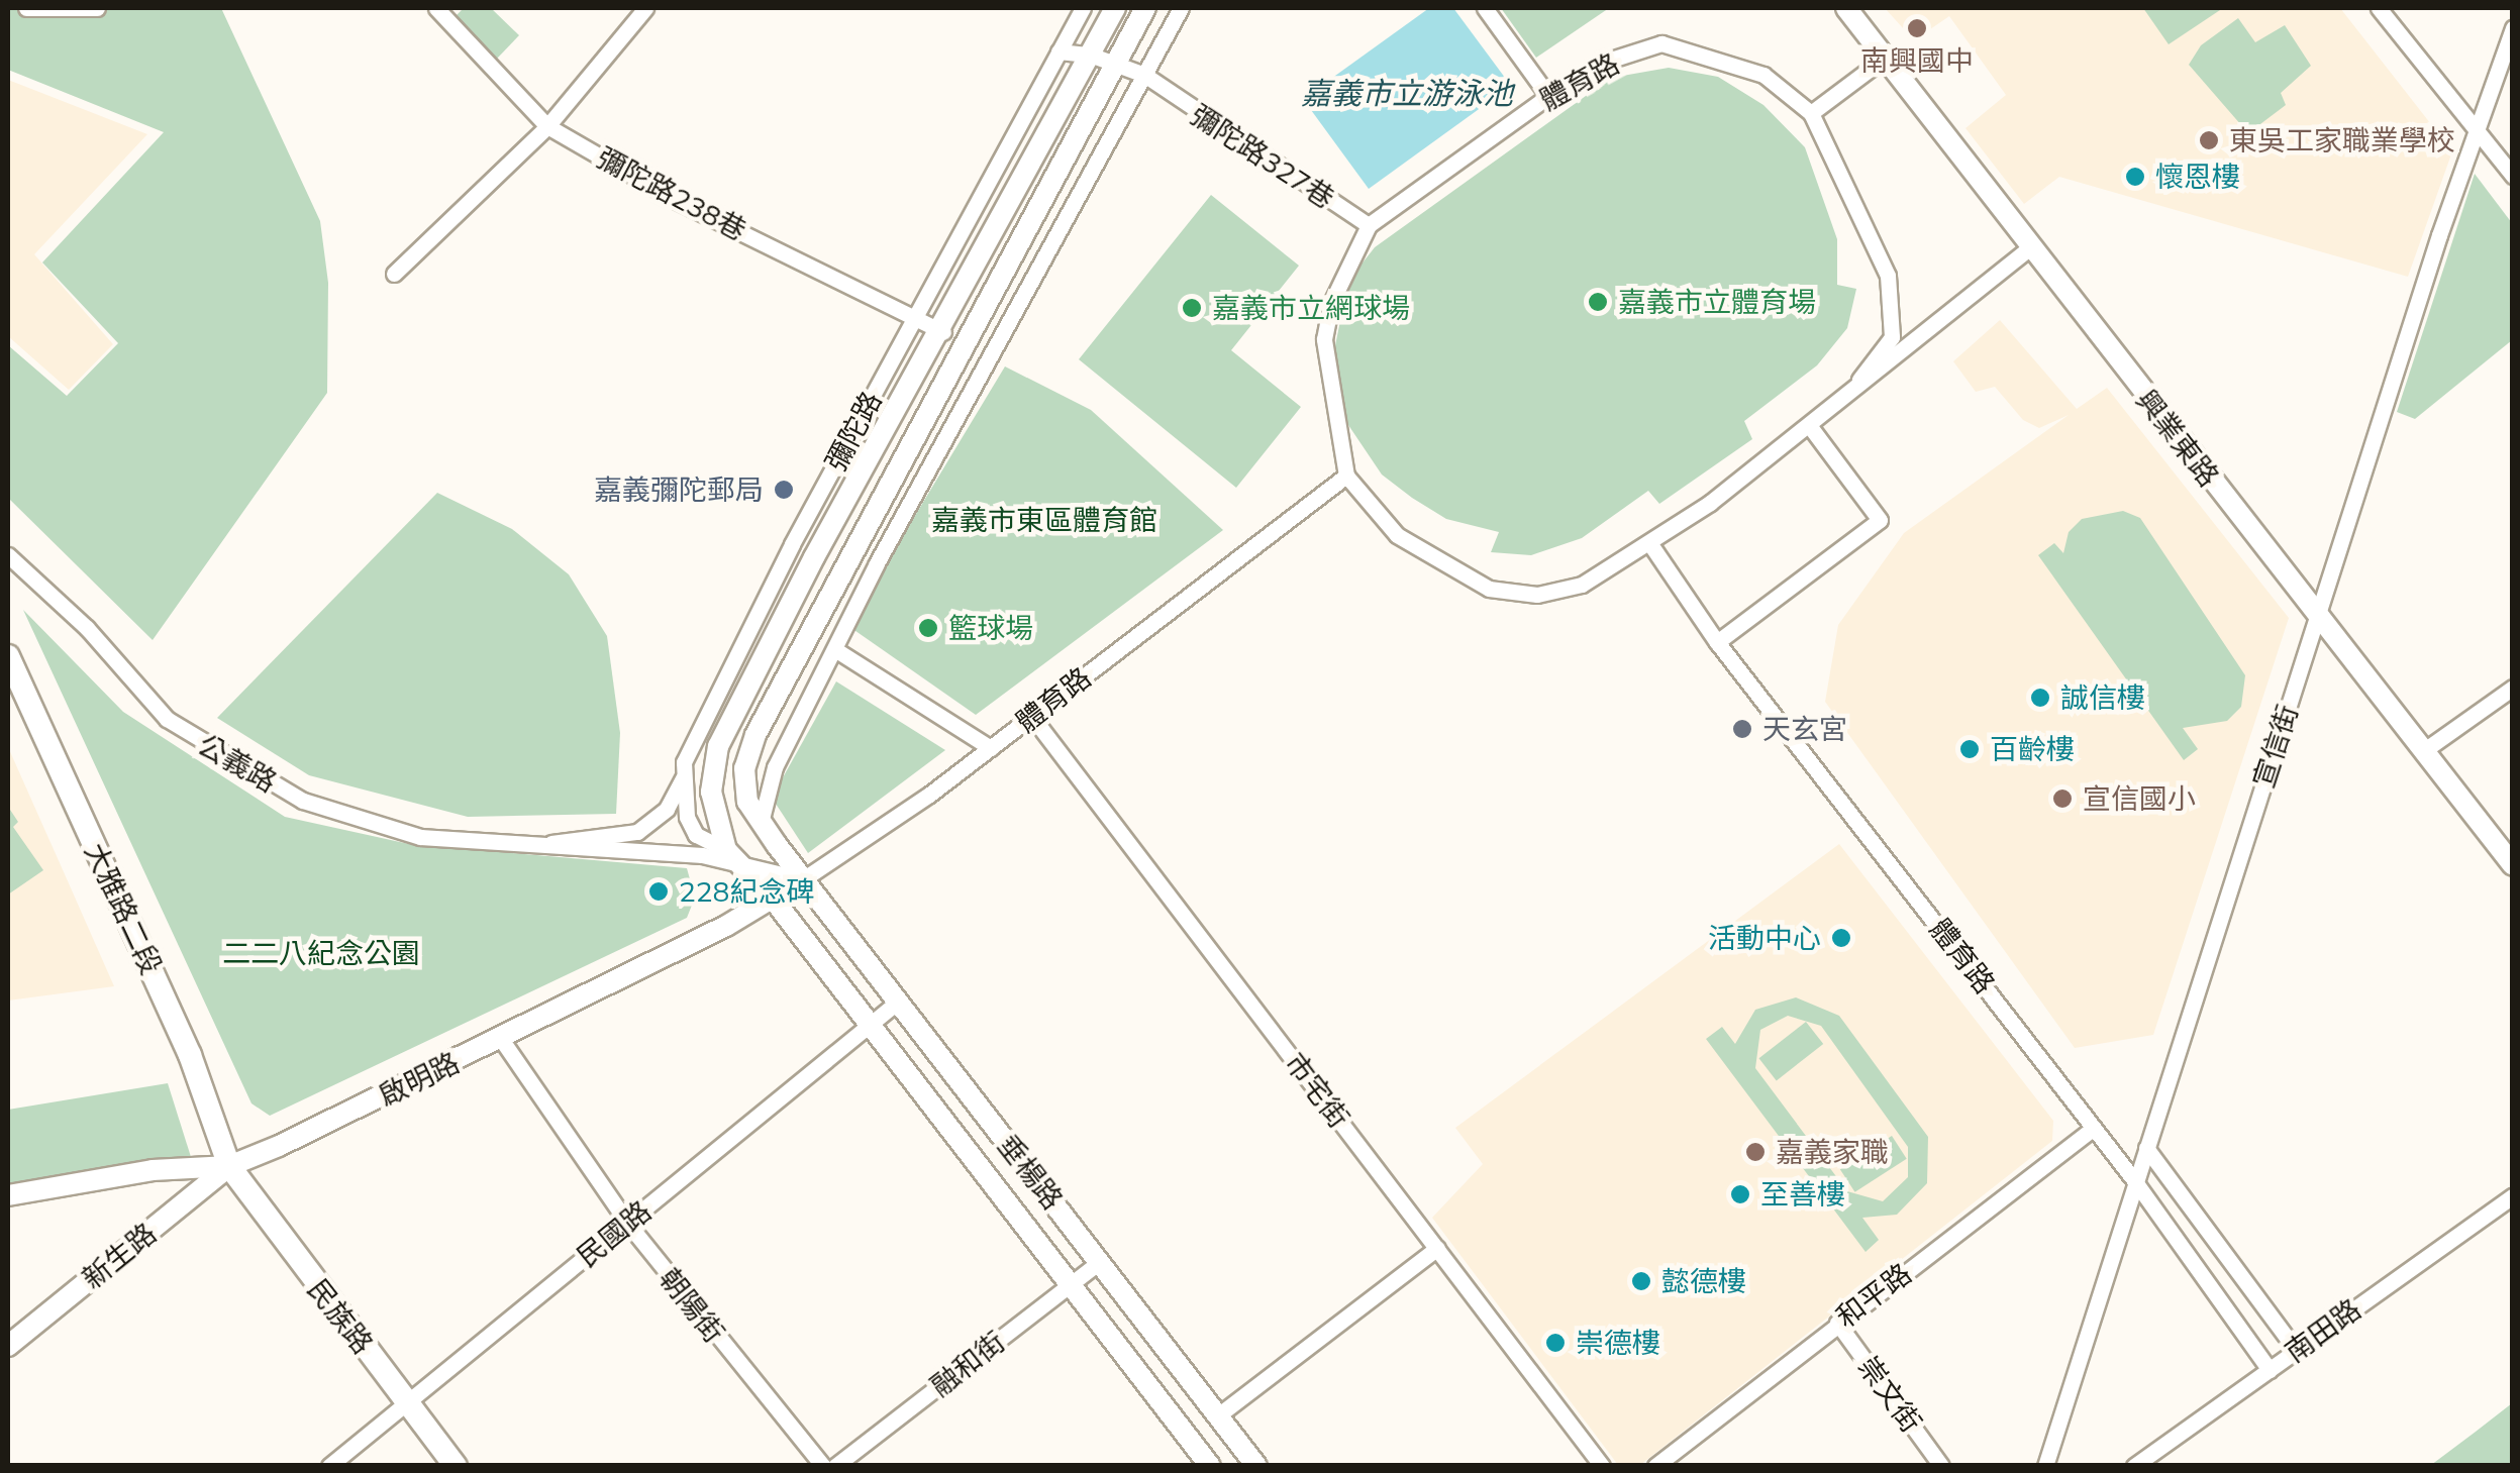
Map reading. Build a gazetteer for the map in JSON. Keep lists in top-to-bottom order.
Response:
{
  "streets": {
    "main road": ["大雅路二段", "民族路"],
    "street": [
      "體育路",
      "彌陀路327巷",
      "彌陀路238巷",
      "彌陀路",
      "興業東路",
      "宣信街",
      "公義路",
      "啟明路",
      "市宅街",
      "垂楊路",
      "民國路",
      "新生路",
      "和平路",
      "朝陽街",
      "南田路",
      "融和街",
      "崇文街"
    ]
  },
  "crossings": [
    ["體育路", "彌陀路327巷"],
    ["體育路", "彌陀路"],
    ["體育路", "興業東路"],
    ["體育路", "宣信街"],
    ["體育路", "公義路"],
    ["體育路", "啟明路"],
    ["體育路", "市宅街"],
    ["體育路", "垂楊路"],
    ["體育路", "和平路"],
    ["體育路", "南田路"],
    ["彌陀路238巷", "彌陀路"],
    ["彌陀路", "公義路"],
    ["彌陀路", "啟明路"],
    ["彌陀路", "垂楊路"],
    ["興業東路", "宣信街"],
    ["公義路", "啟明路"],
    ["公義路", "垂楊路"],
    ["大雅路二段", "啟明路"],
    ["大雅路二段", "新生路"],
    ["大雅路二段", "民族路"],
    ["啟明路", "垂楊路"],
    ["啟明路", "新生路"],
    ["啟明路", "朝陽街"],
    ["啟明路", "民族路"],
    ["垂楊路", "民國路"],
    ["垂楊路", "融和街"],
    ["民國路", "朝陽街"],
    ["民國路", "民族路"],
    ["新生路", "民族路"],
    ["和平路", "崇文街"]
  ],
  "water": ["嘉義市立游泳池"],
  "parks": ["嘉義市東區體育館", "二二八紀念公園"],
  "places": [
    "南興國中",
    "東吳工家職業學校",
    "懷恩樓",
    "嘉義市立體育場",
    "嘉義市立網球場",
    "嘉義彌陀郵局",
    "籃球場",
    "誠信樓",
    "天玄宮",
    "百齡樓",
    "宣信國小",
    "228紀念碑",
    "活動中心",
    "嘉義家職",
    "至善樓",
    "懿德樓",
    "崇德樓"
  ]
}
